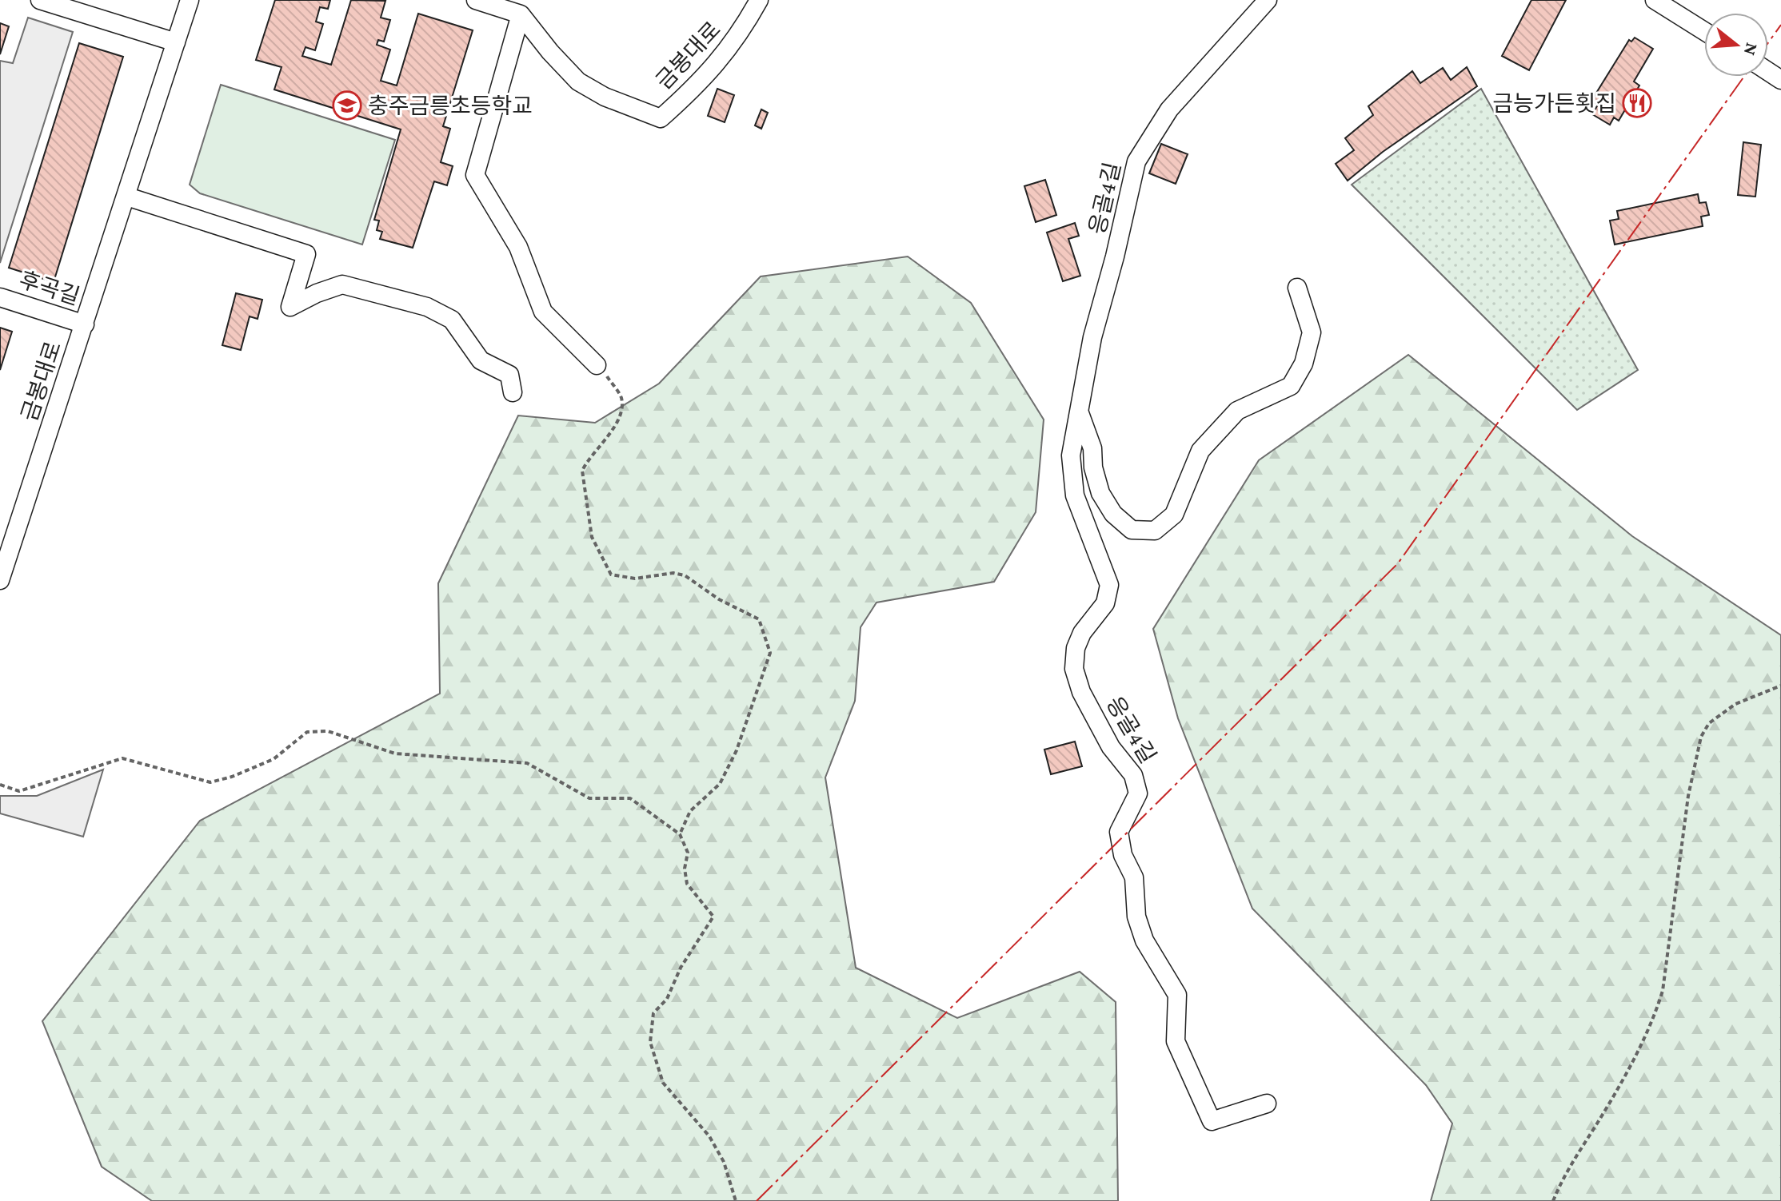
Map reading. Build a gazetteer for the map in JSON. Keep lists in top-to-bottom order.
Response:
{
  "streets": {
    "street": ["금봉대로", "응골4길", "후곡길"]
  },
  "crossings": [
    ["금봉대로", "후곡길"]
  ],
  "places": {
    "restaurant": ["금능가든횟집"],
    "school or university": ["충주금릉초등학교"]
  },
  "north": "right"
}
